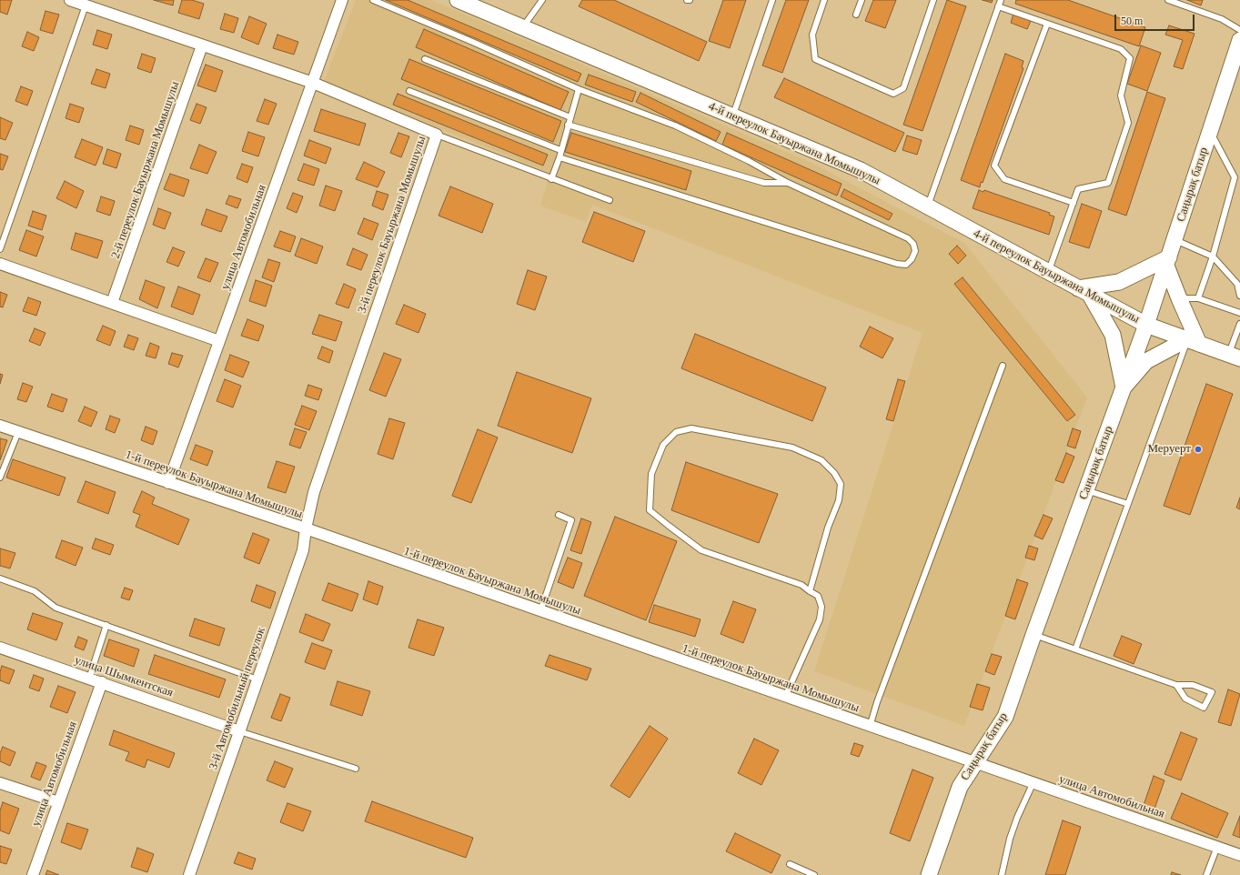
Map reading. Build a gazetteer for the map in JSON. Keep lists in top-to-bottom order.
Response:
{
  "streets": {
    "street": [
      "4-й переулок Бауыржана Момышулы",
      "2-й переулок Бауыржана Момышулы",
      "Саңырақ батыр",
      "3-й переулок Бауыржана Момышулы",
      "улица Автомобильная",
      "1-й переулок Бауыржана Момышулы",
      "улица Шымкентская",
      "3-й Автомобильный переулок"
    ]
  },
  "crossings": [
    ["4-й переулок Бауыржана Момышулы", "Саңырақ батыр"],
    ["2-й переулок Бауыржана Момышулы", "3-й переулок Бауыржана Момышулы"],
    ["Саңырақ батыр", "улица Автомобильная"],
    ["Саңырақ батыр", "1-й переулок Бауыржана Момышулы"],
    ["3-й переулок Бауыржана Момышулы", "улица Автомобильная"],
    ["3-й переулок Бауыржана Момышулы", "1-й переулок Бауыржана Момышулы"],
    ["3-й переулок Бауыржана Момышулы", "3-й Автомобильный переулок"],
    ["улица Автомобильная", "1-й переулок Бауыржана Момышулы"],
    ["улица Автомобильная", "улица Шымкентская"],
    ["1-й переулок Бауыржана Момышулы", "3-й Автомобильный переулок"],
    ["улица Шымкентская", "3-й Автомобильный переулок"]
  ],
  "places": ["Меруерт"],
  "scale_bar": "50 m"
}
